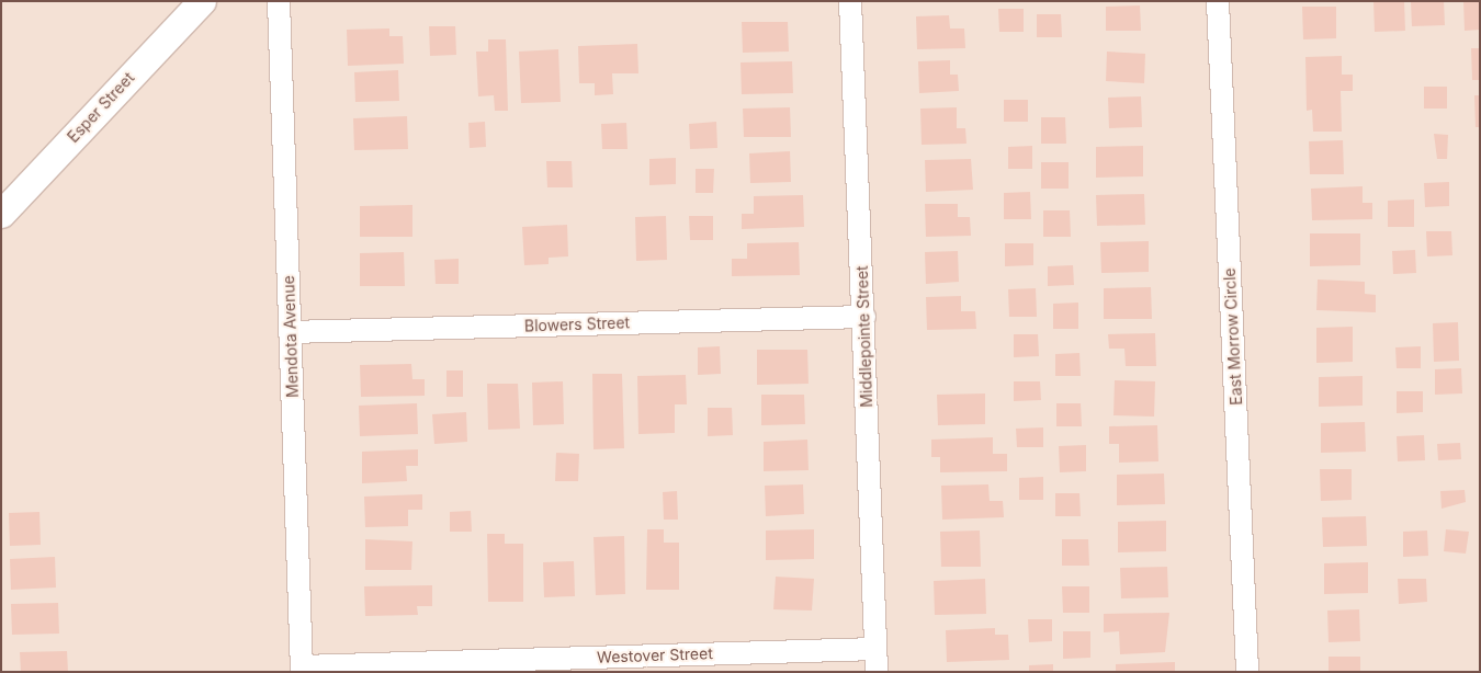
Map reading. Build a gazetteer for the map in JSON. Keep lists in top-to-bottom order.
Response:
{
  "streets": {
    "street": [
      "Esper Street",
      "Blowers Street",
      "Mendota Avenue",
      "Middlepointe Street",
      "East Morrow Circle",
      "Westover Street"
    ]
  },
  "crossings": [
    ["Blowers Street", "Mendota Avenue"],
    ["Blowers Street", "Middlepointe Street"],
    ["Mendota Avenue", "Westover Street"],
    ["Middlepointe Street", "Westover Street"]
  ]
}
